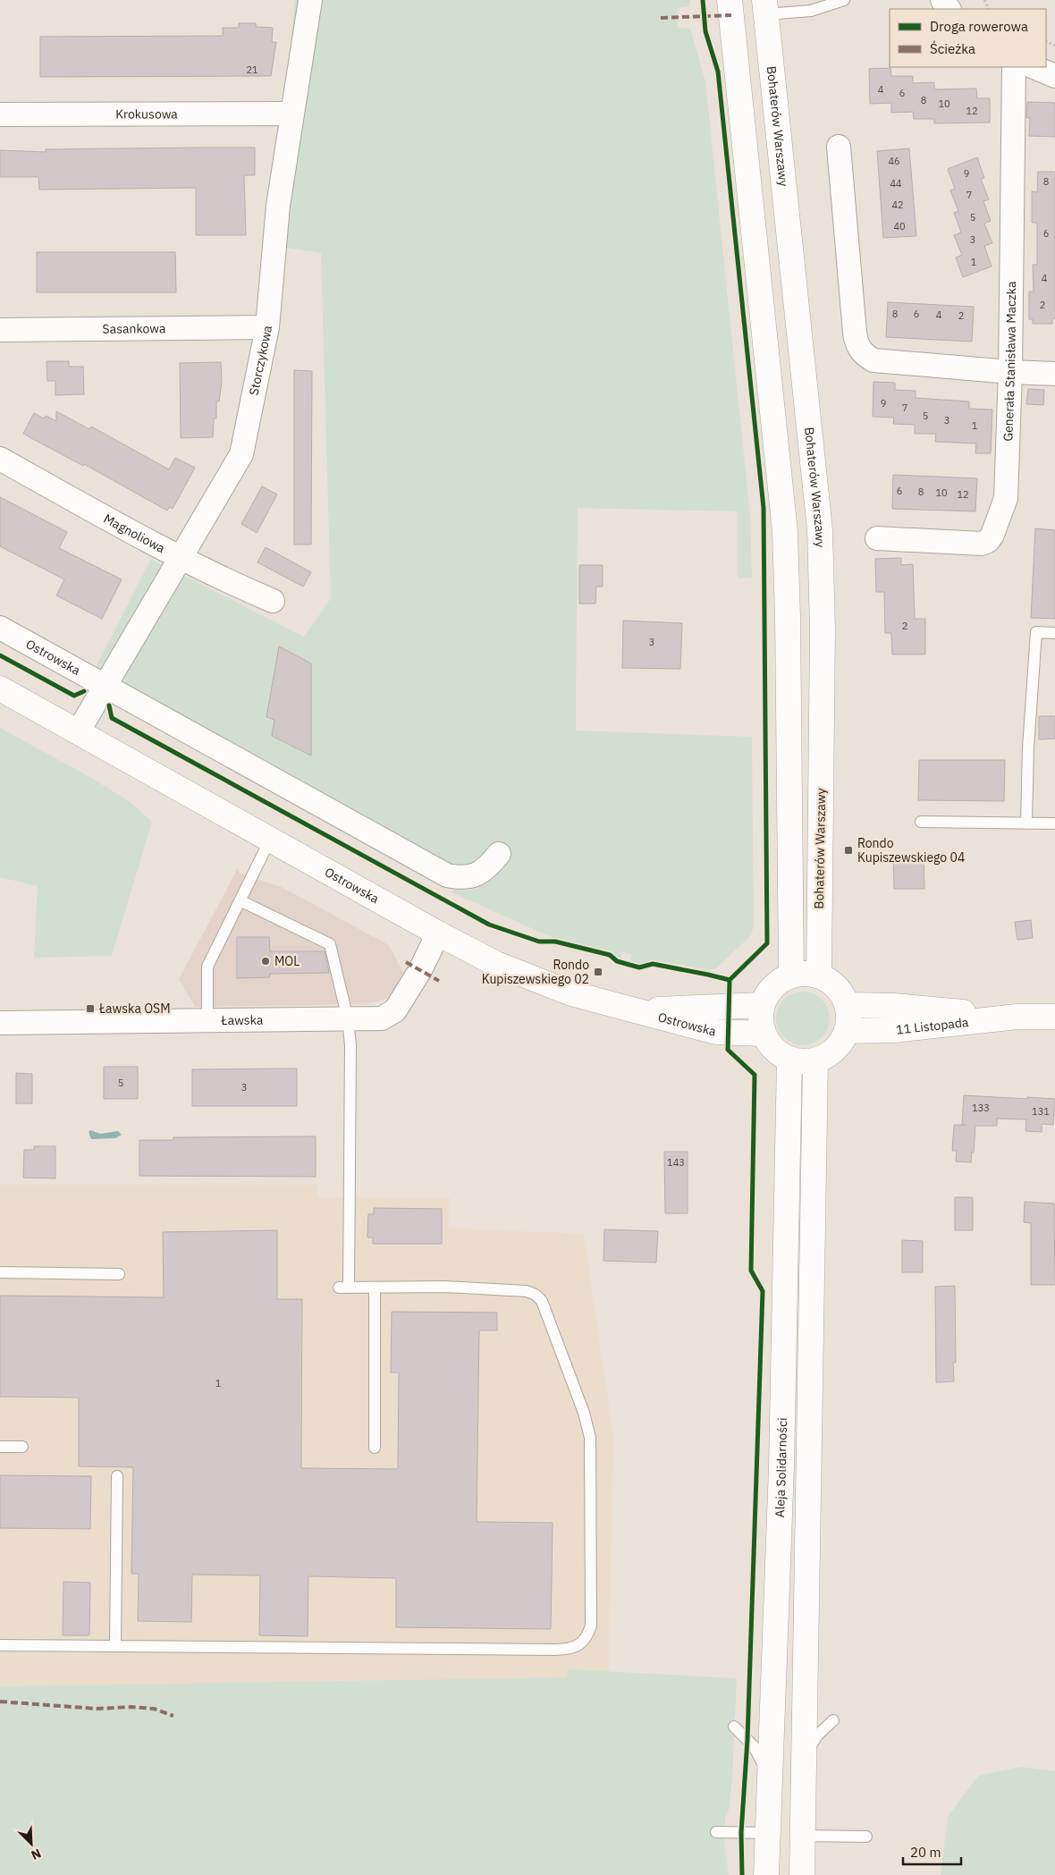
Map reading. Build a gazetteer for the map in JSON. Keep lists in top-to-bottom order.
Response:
{
  "streets": {
    "main road": [
      "Bohaterów Warszawy",
      "Ostrowska",
      "11 Listopada",
      "Aleja Solidarności"
    ],
    "street": [
      "Krokusowa",
      "Sasankowa",
      "Storczykowa",
      "Generała Stanisława Maczka",
      "Magnoliowa",
      "Ławska"
    ]
  },
  "crossings": [
    ["Krokusowa", "Storczykowa"],
    ["Bohaterów Warszawy", "Ostrowska"],
    ["Bohaterów Warszawy", "11 Listopada"],
    ["Bohaterów Warszawy", "Aleja Solidarności"],
    ["Sasankowa", "Storczykowa"],
    ["Storczykowa", "Magnoliowa"],
    ["Storczykowa", "Ostrowska"],
    ["Ostrowska", "Ławska"],
    ["Ostrowska", "11 Listopada"],
    ["Ostrowska", "Aleja Solidarności"],
    ["11 Listopada", "Aleja Solidarności"]
  ],
  "places": {
    "transit": ["Rondo Kupiszewskiego 04", "Rondo Kupiszewskiego 02", "Ławska OSM"],
    "other": ["MOL"]
  },
  "house_numbers": [
    "21",
    "4",
    "6",
    "8",
    "10",
    "12",
    "46",
    "9",
    "8",
    "44",
    "7",
    "42",
    "5",
    "40",
    "6",
    "3",
    "1",
    "4",
    "2",
    "8",
    "6",
    "4",
    "2",
    "9",
    "7",
    "5",
    "3",
    "1",
    "6",
    "8",
    "10",
    "12",
    "2",
    "3",
    "5",
    "3",
    "133",
    "131",
    "143",
    "1"
  ],
  "legend": ["Droga rowerowa", "Ścieżka"],
  "scale_bar": "20 m",
  "north": "bottom right"
}
